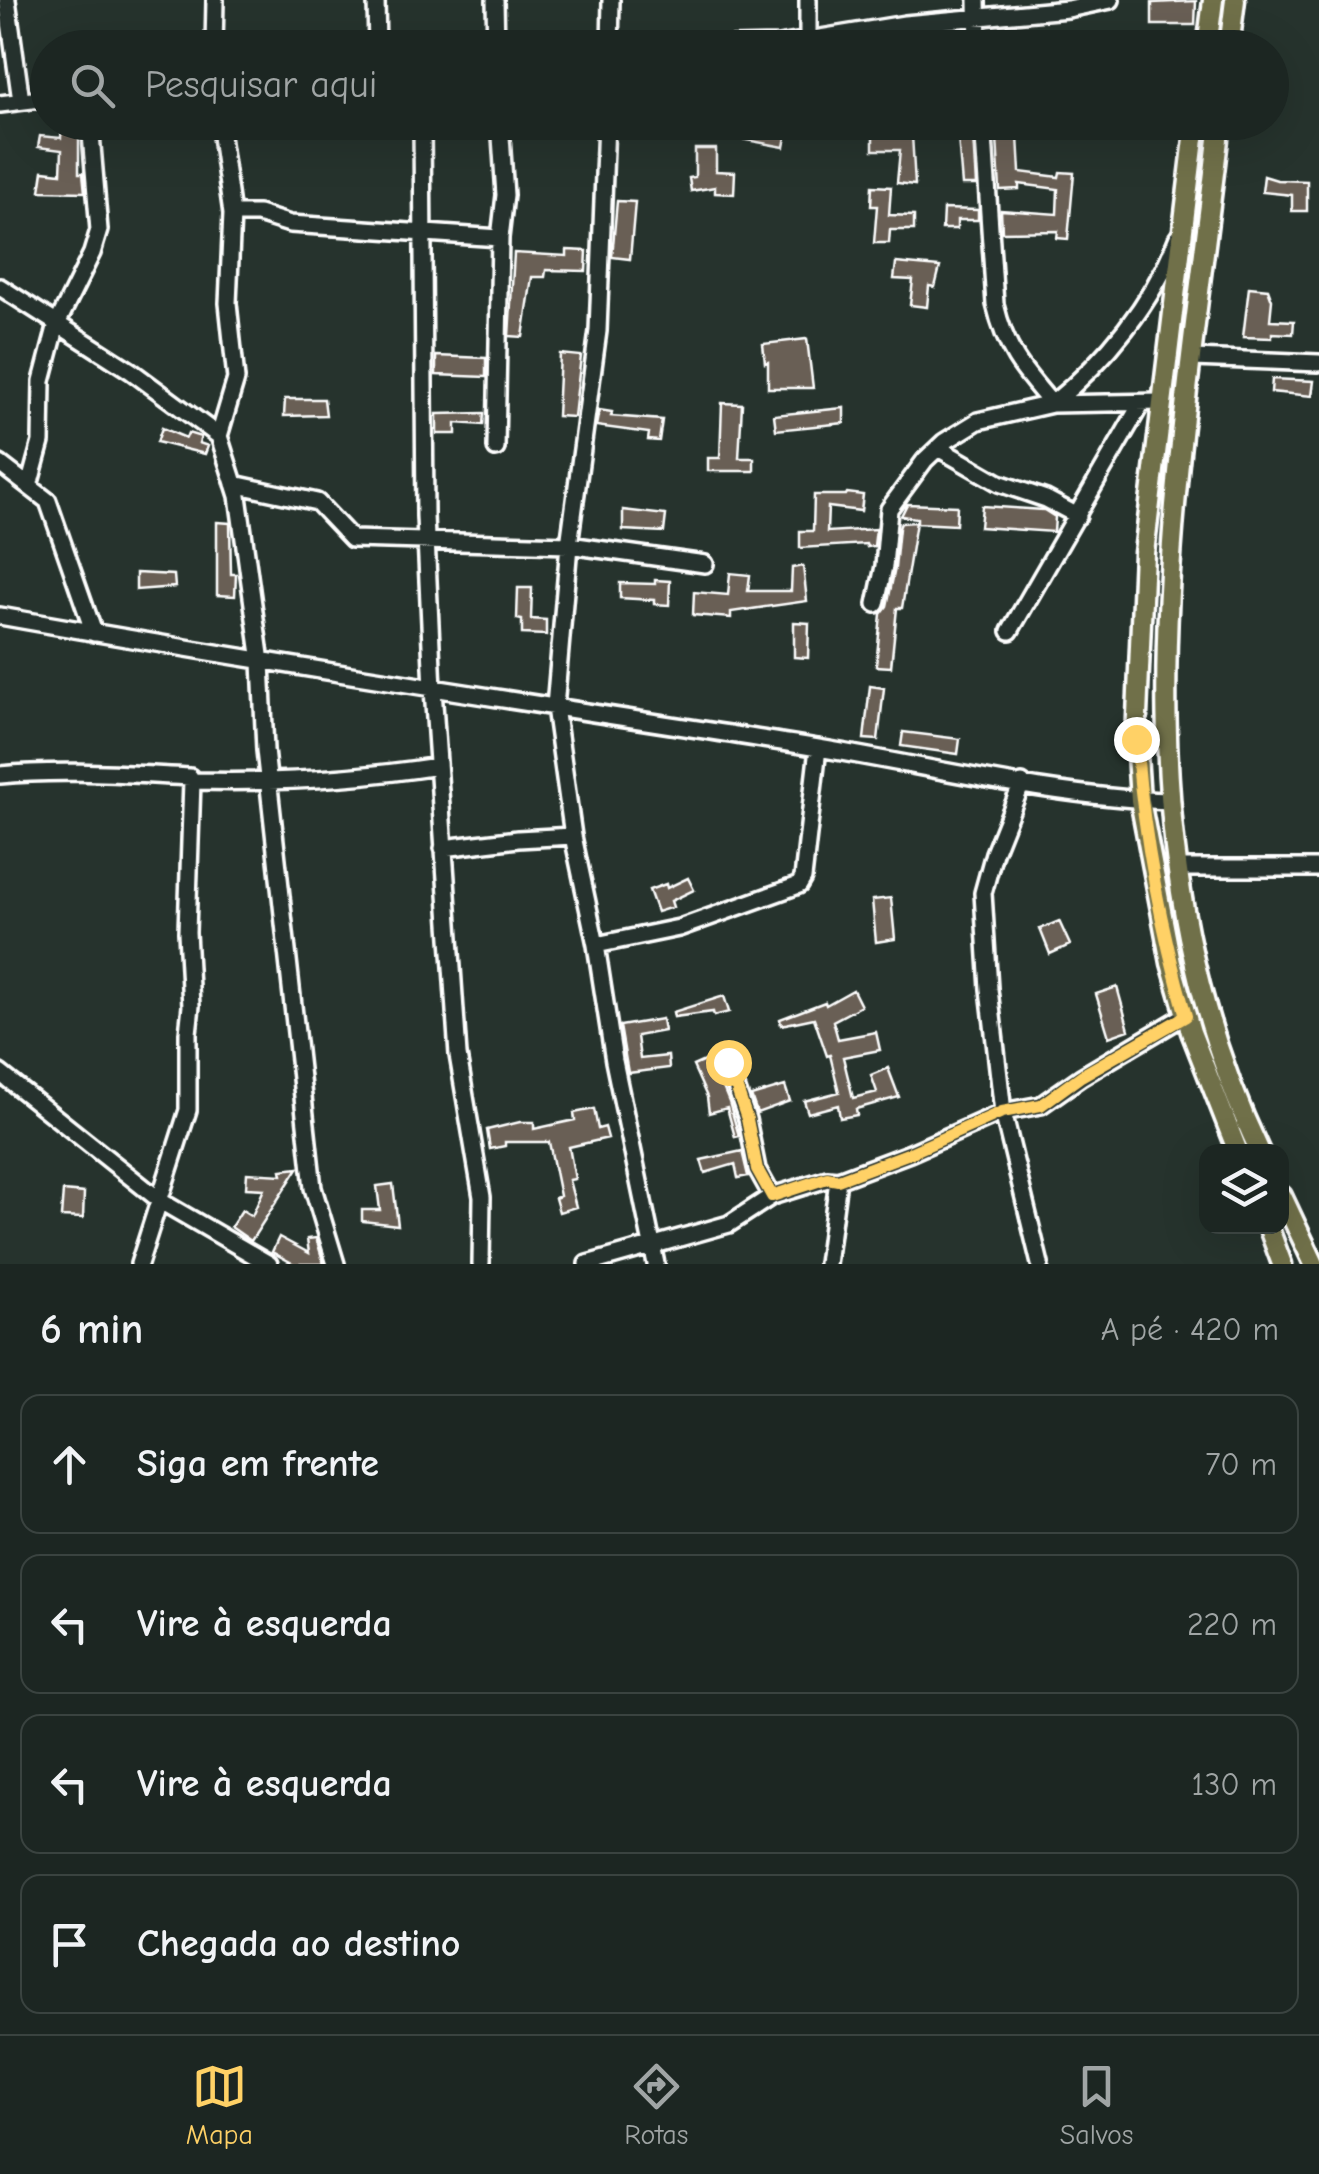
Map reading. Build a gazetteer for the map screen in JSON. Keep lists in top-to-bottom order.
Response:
{
  "page": {
    "search": "Pesquisar aqui",
    "heading": ["6 min", "A pé · 420 m"],
    "list": [
      ["Siga em frente", "70 m"],
      ["Vire à esquerda", "220 m"],
      ["Vire à esquerda", "130 m"],
      "Chegada ao destino"
    ],
    "nav": ["Mapa", "Rotas", "Salvos"]
  }
}
